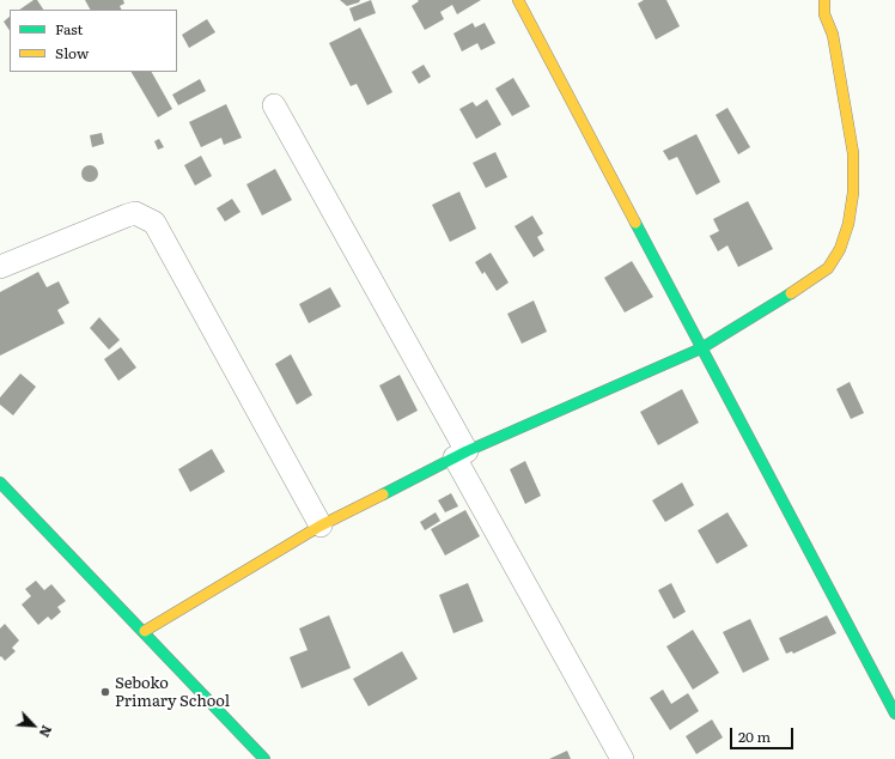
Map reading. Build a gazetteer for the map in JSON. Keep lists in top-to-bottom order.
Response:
{
  "places": ["Seboko Primary School"],
  "legend": ["Fast", "Slow"],
  "scale_bar": "20 m",
  "north": "bottom right"
}
